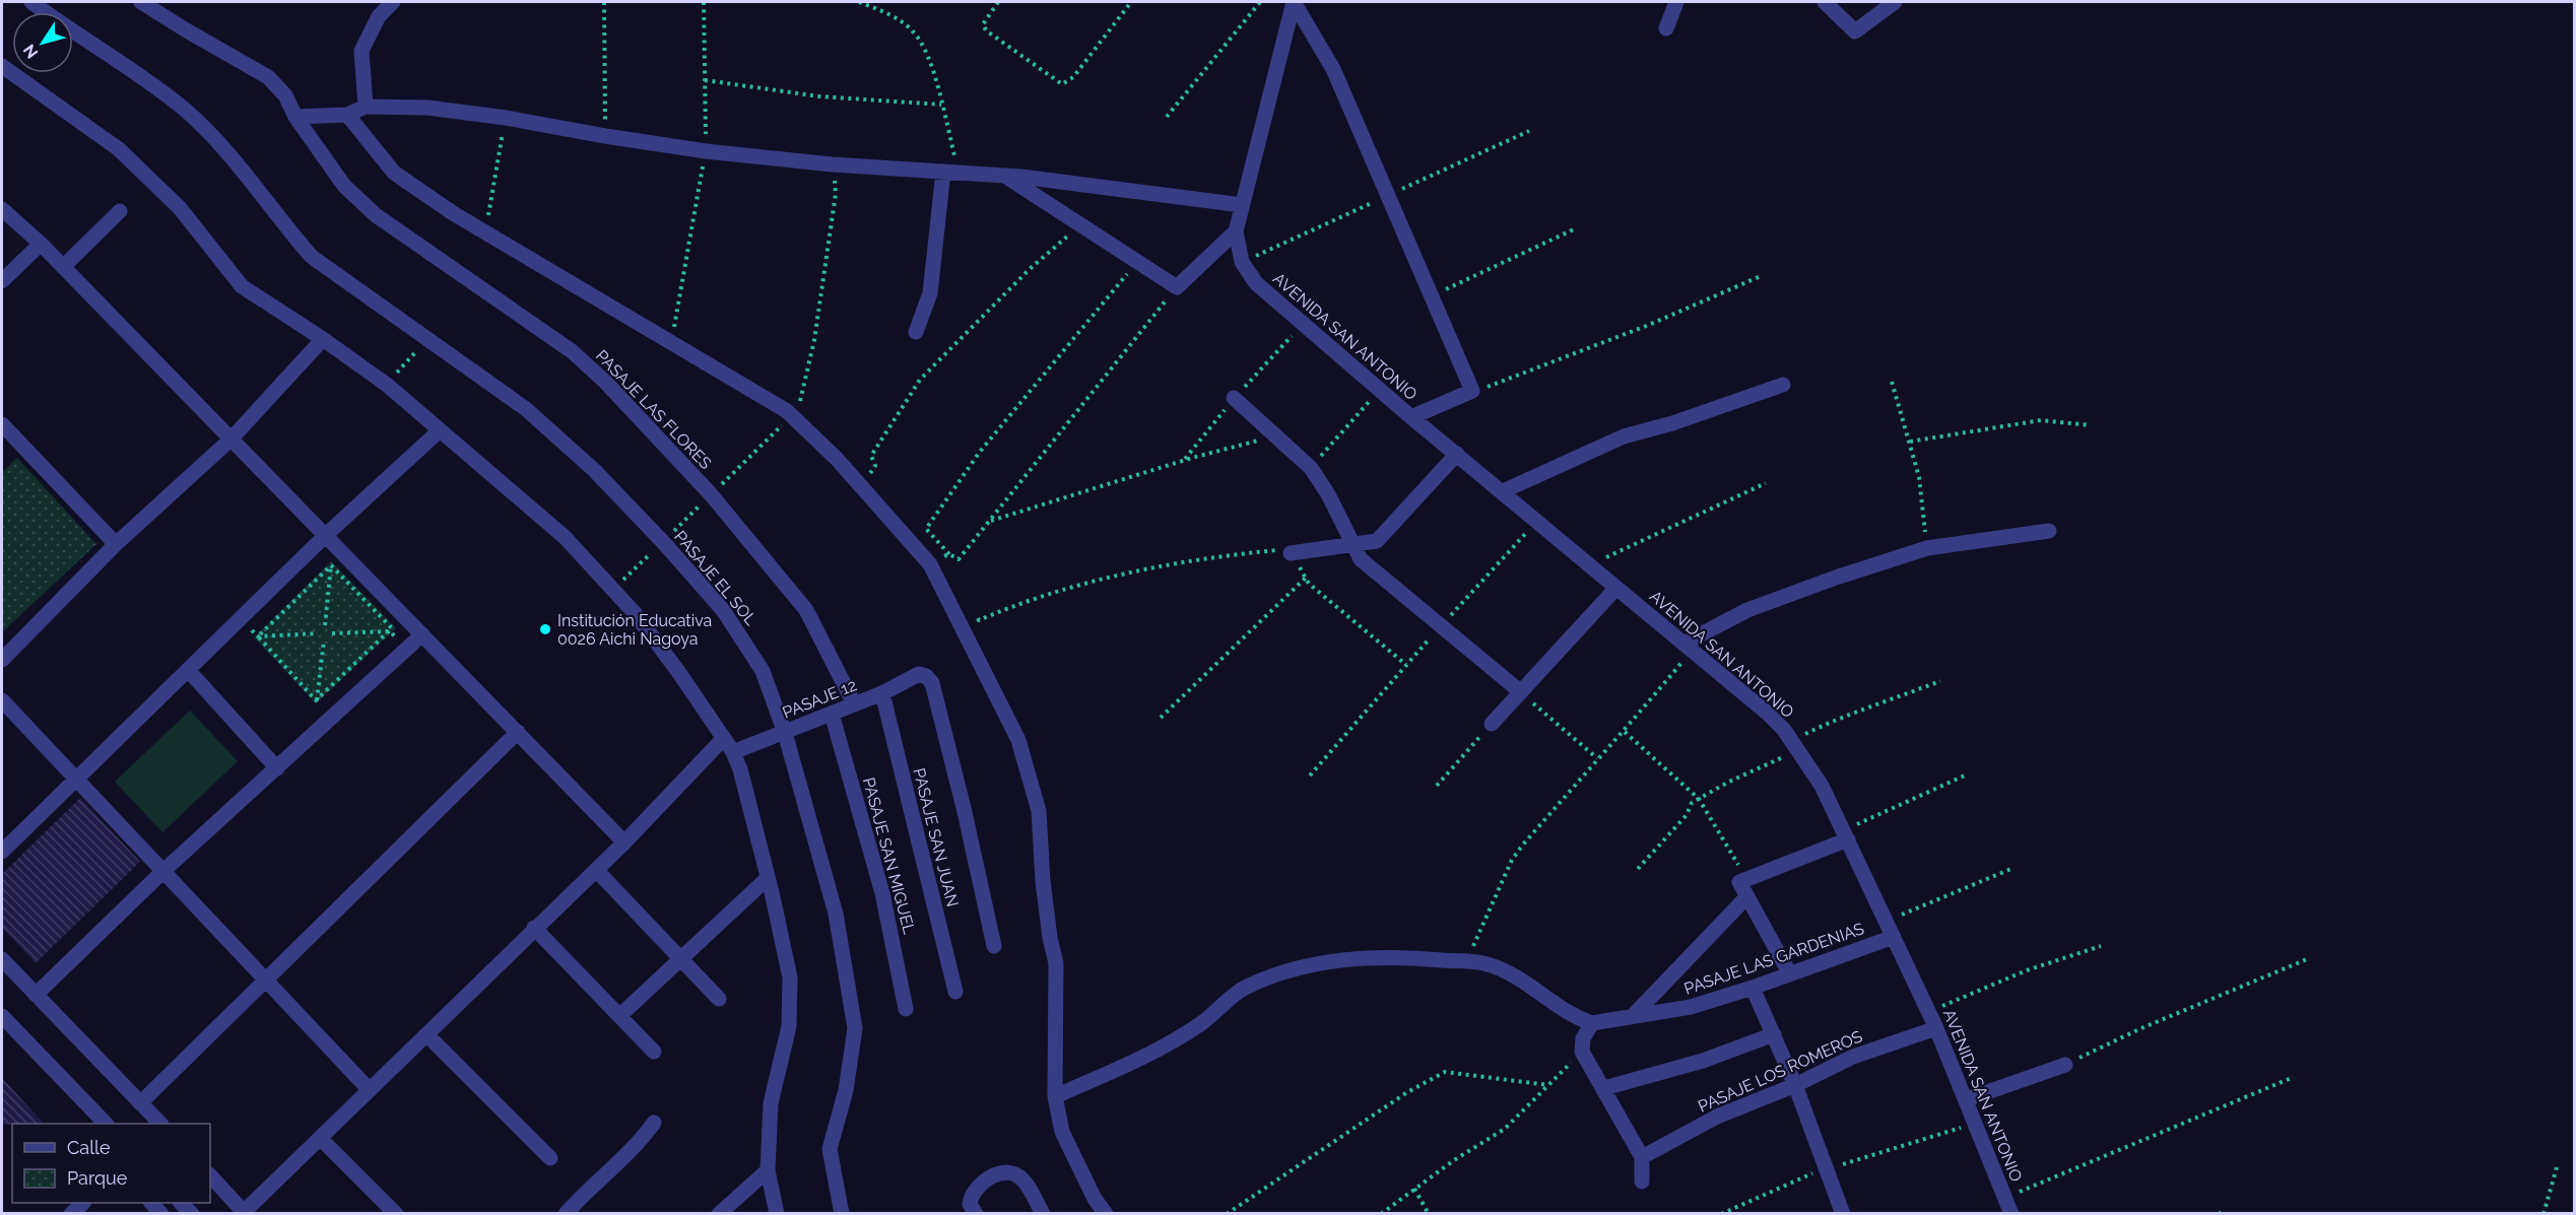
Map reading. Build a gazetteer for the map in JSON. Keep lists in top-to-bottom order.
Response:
{
  "streets": {
    "street": [
      "AVENIDA SAN ANTONIO",
      "PASAJE LAS FLORES",
      "PASAJE EL SOL",
      "PASAJE 12",
      "PASAJE SAN JUAN",
      "PASAJE SAN MIGUEL",
      "PASAJE LAS GARDENIAS",
      "PASAJE LOS ROMEROS"
    ]
  },
  "crossings": [
    ["AVENIDA SAN ANTONIO", "PASAJE LAS GARDENIAS"],
    ["AVENIDA SAN ANTONIO", "PASAJE LOS ROMEROS"],
    ["PASAJE LAS FLORES", "PASAJE 12"],
    ["PASAJE EL SOL", "PASAJE 12"],
    ["PASAJE 12", "PASAJE SAN JUAN"],
    ["PASAJE 12", "PASAJE SAN MIGUEL"]
  ],
  "places": ["Institución Educativa 0026 Aichi Nagoya"],
  "legend": ["Calle", "Parque"],
  "north": "bottom left"
}
